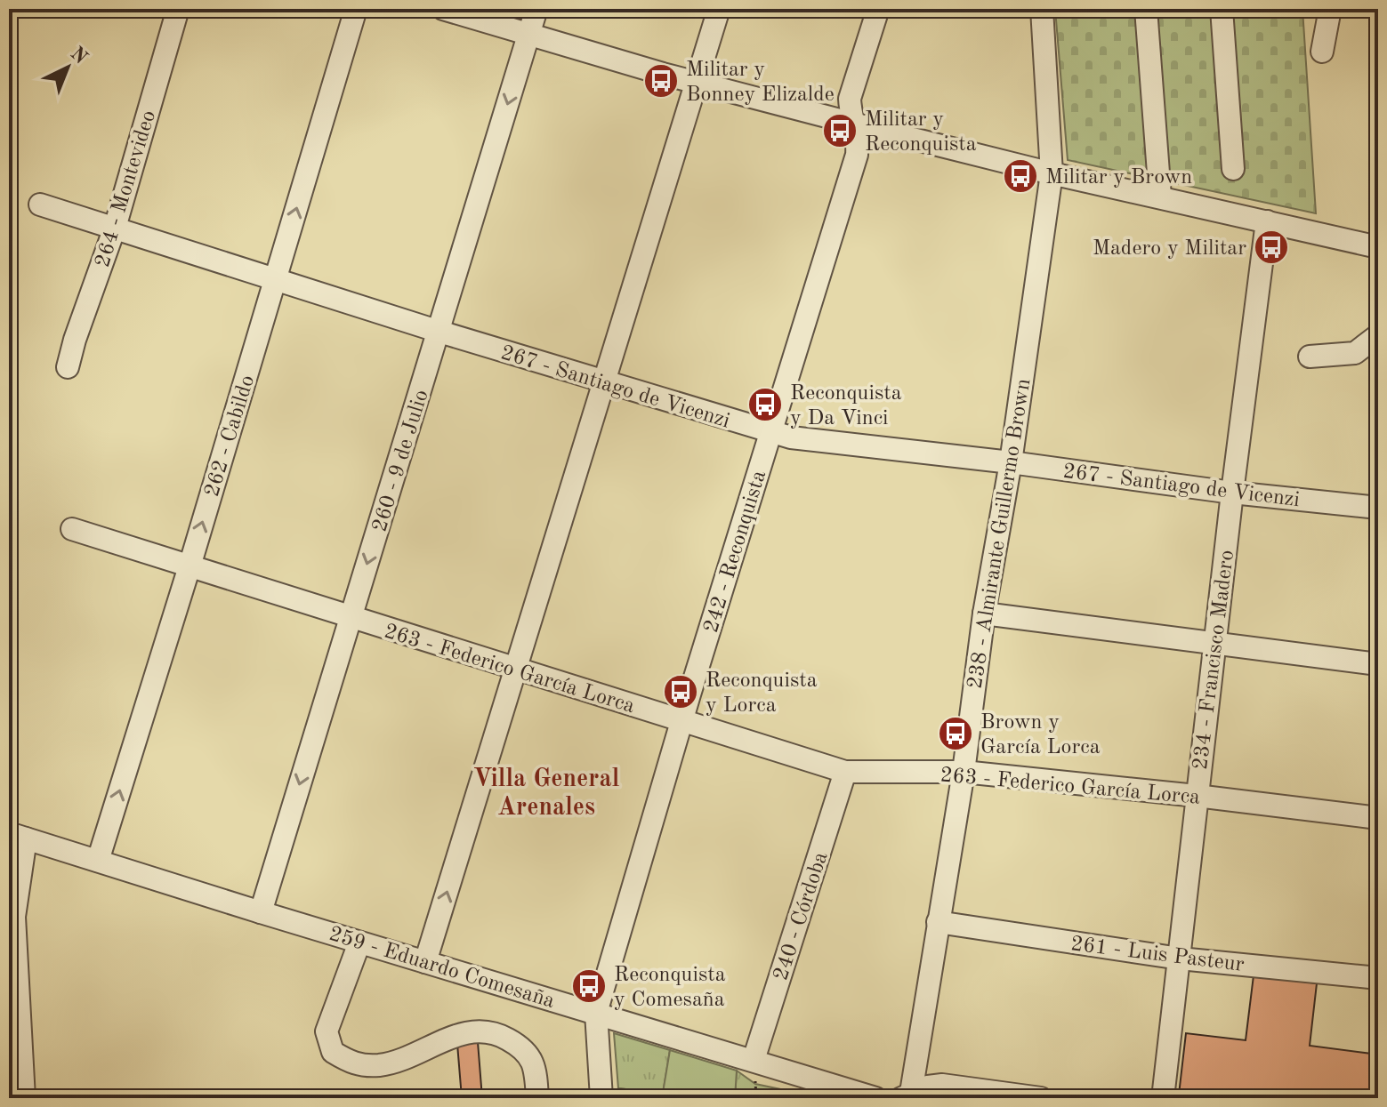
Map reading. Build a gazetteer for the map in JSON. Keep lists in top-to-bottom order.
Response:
{
  "streets": {
    "street": [
      "264 - Montevideo",
      "267 - Santiago de Vicenzi",
      "262 - Cabildo",
      "260 - 9 de Julio",
      "238 - Almirante Guillermo Brown",
      "242 - Reconquista",
      "234 - Francisco Madero",
      "263 - Federico García Lorca",
      "240 - Córdoba",
      "261 - Luis Pasteur",
      "259 - Eduardo Comesaña"
    ]
  },
  "crossings": [
    ["264 - Montevideo", "267 - Santiago de Vicenzi"],
    ["267 - Santiago de Vicenzi", "262 - Cabildo"],
    ["267 - Santiago de Vicenzi", "260 - 9 de Julio"],
    ["267 - Santiago de Vicenzi", "238 - Almirante Guillermo Brown"],
    ["267 - Santiago de Vicenzi", "242 - Reconquista"],
    ["267 - Santiago de Vicenzi", "234 - Francisco Madero"],
    ["262 - Cabildo", "263 - Federico García Lorca"],
    ["262 - Cabildo", "259 - Eduardo Comesaña"],
    ["260 - 9 de Julio", "263 - Federico García Lorca"],
    ["260 - 9 de Julio", "259 - Eduardo Comesaña"],
    ["238 - Almirante Guillermo Brown", "263 - Federico García Lorca"],
    ["238 - Almirante Guillermo Brown", "261 - Luis Pasteur"],
    ["242 - Reconquista", "263 - Federico García Lorca"],
    ["242 - Reconquista", "259 - Eduardo Comesaña"],
    ["234 - Francisco Madero", "263 - Federico García Lorca"],
    ["234 - Francisco Madero", "261 - Luis Pasteur"],
    ["263 - Federico García Lorca", "240 - Córdoba"],
    ["240 - Córdoba", "259 - Eduardo Comesaña"]
  ],
  "one_way": ["262 - Cabildo"],
  "districts": ["Villa General Arenales"],
  "places": {
    "bus stop": [
      "Militar y Bonney Elizalde",
      "Militar y Reconquista",
      "Militar y Brown",
      "Madero y Militar",
      "Reconquista y Da Vinci",
      "Reconquista y Lorca",
      "Brown y García Lorca",
      "Reconquista y Comesaña"
    ]
  },
  "north": "top right"
}
